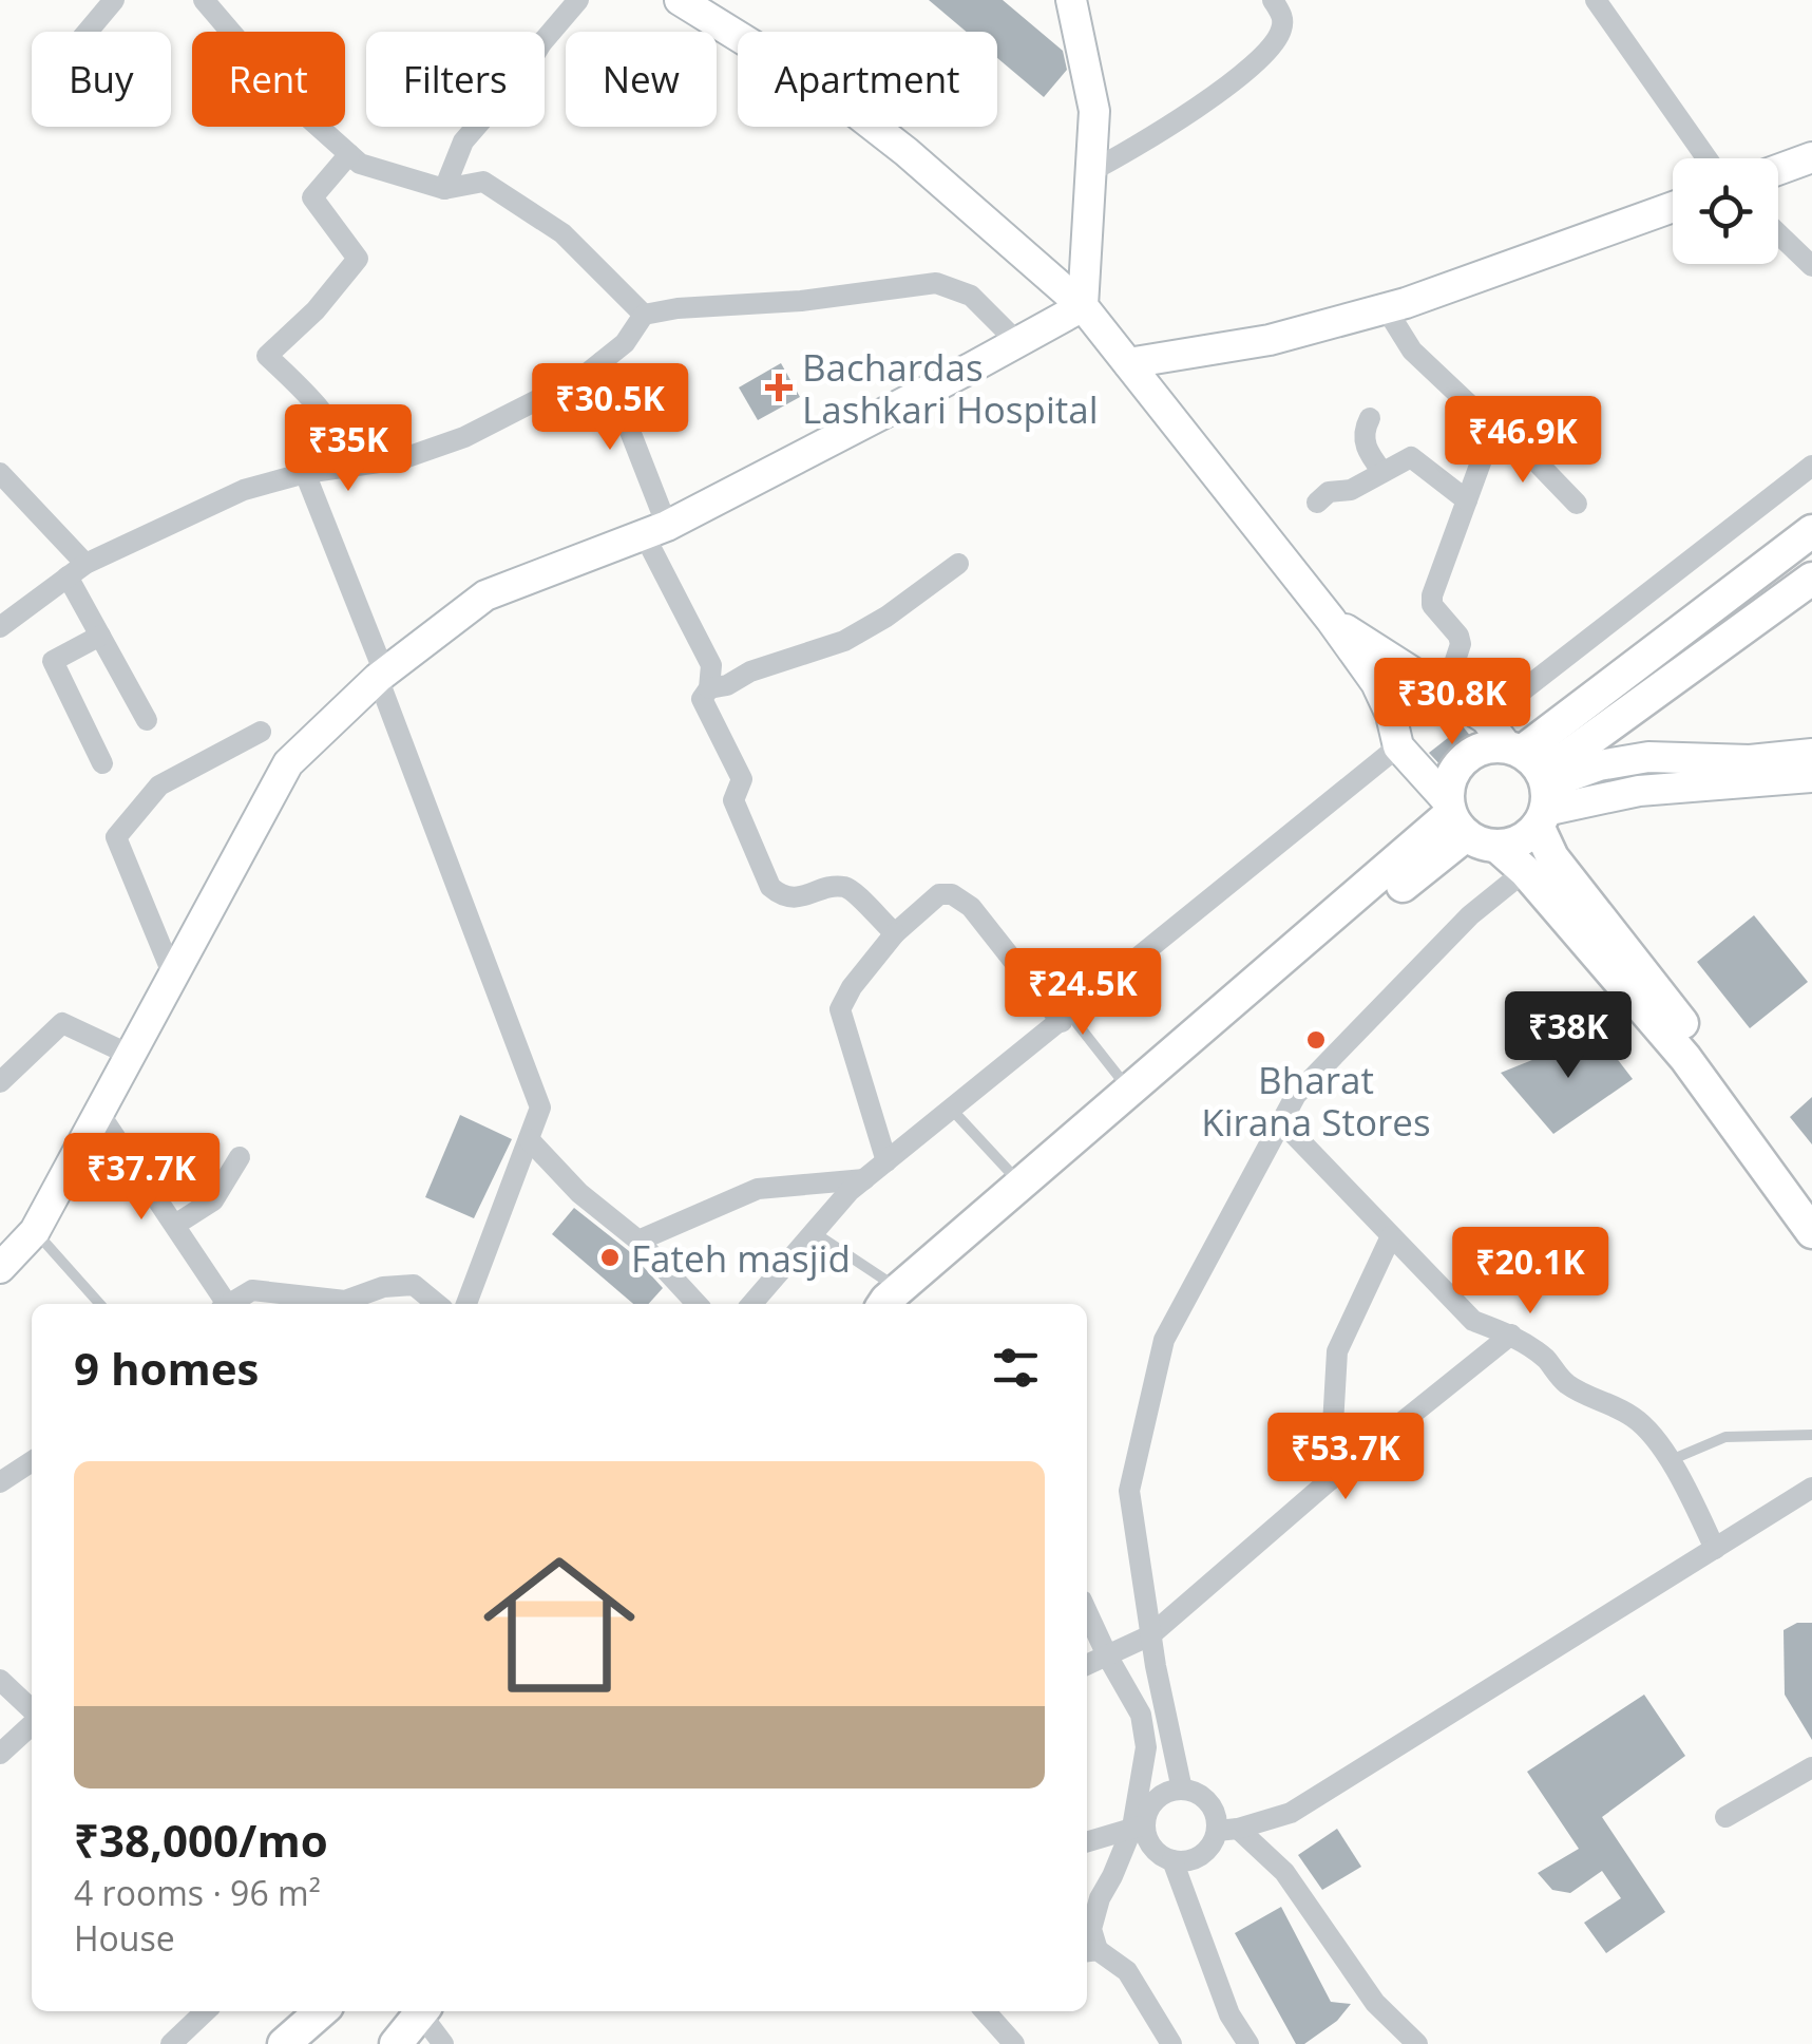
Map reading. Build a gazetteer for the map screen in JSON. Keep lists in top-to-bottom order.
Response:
{
  "places": {
    "health": ["Bachardas Lashkari Hospital"],
    "other": ["Bharat Kirana Stores", "Fateh masjid"]
  },
  "page": {
    "chip": [
      "Buy",
      "Rent",
      "Filters",
      "New",
      "Apartment"
    ],
    "price": [
      "₹30.5K",
      "₹46.9K",
      "₹35K",
      "₹30.8K",
      "₹24.5K",
      "₹38K",
      "₹37.7K",
      "₹20.1K",
      "₹53.7K"
    ],
    "heading": "9 homes",
    "list": [
      {
        "name": "₹38,000/mo",
        "note": "4 rooms · 96 m² · House"
      }
    ]
  }
}
